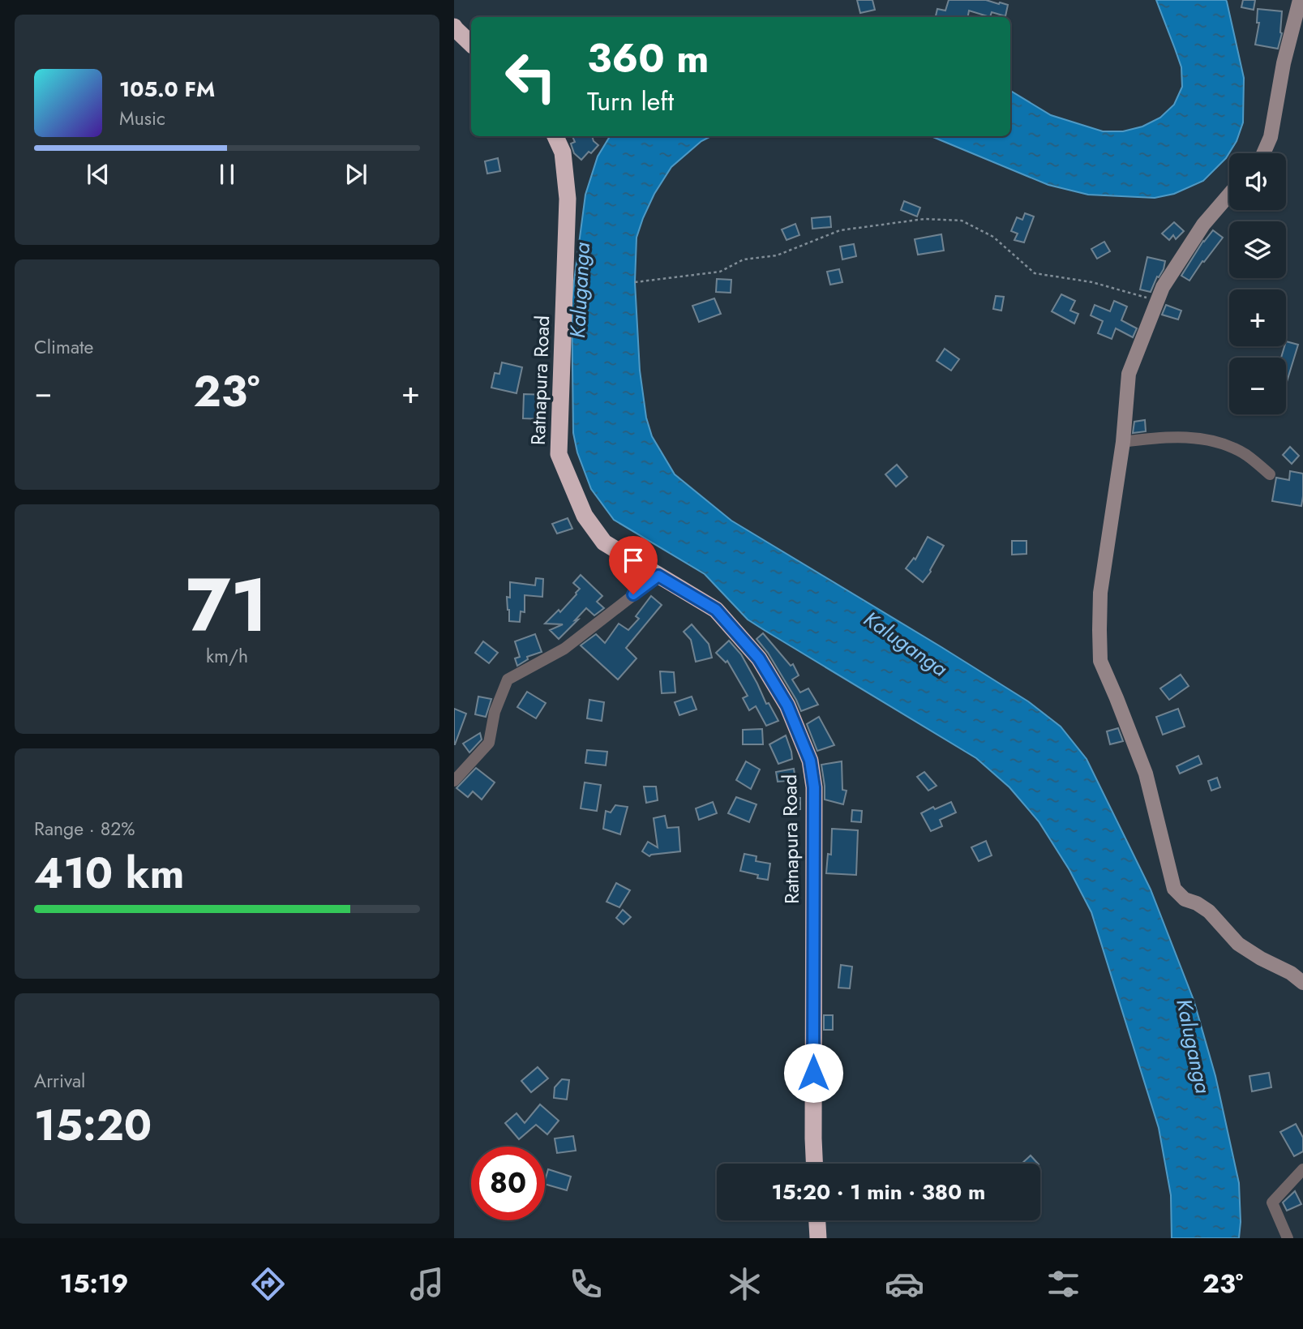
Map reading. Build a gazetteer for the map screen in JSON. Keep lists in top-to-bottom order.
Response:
{
  "streets": {
    "highway": ["Ratnapura Road"]
  },
  "water": ["Kaluganga"],
  "page": {
    "turn": ["360 m", "Turn left"],
    "song": ["105.0 FM", "Music"],
    "map_buttons": ["+", "−"],
    "tile": [
      "Climate",
      ["71", "km/h"],
      ["Range · 82%", "410 km"],
      ["Arrival", "15:20"]
    ],
    "heat": ["−", "23°", "+"],
    "limit": "80",
    "trip": "15:20 · 1 min · 380 m",
    "tabs": ["15:19", "23°"]
  }
}
